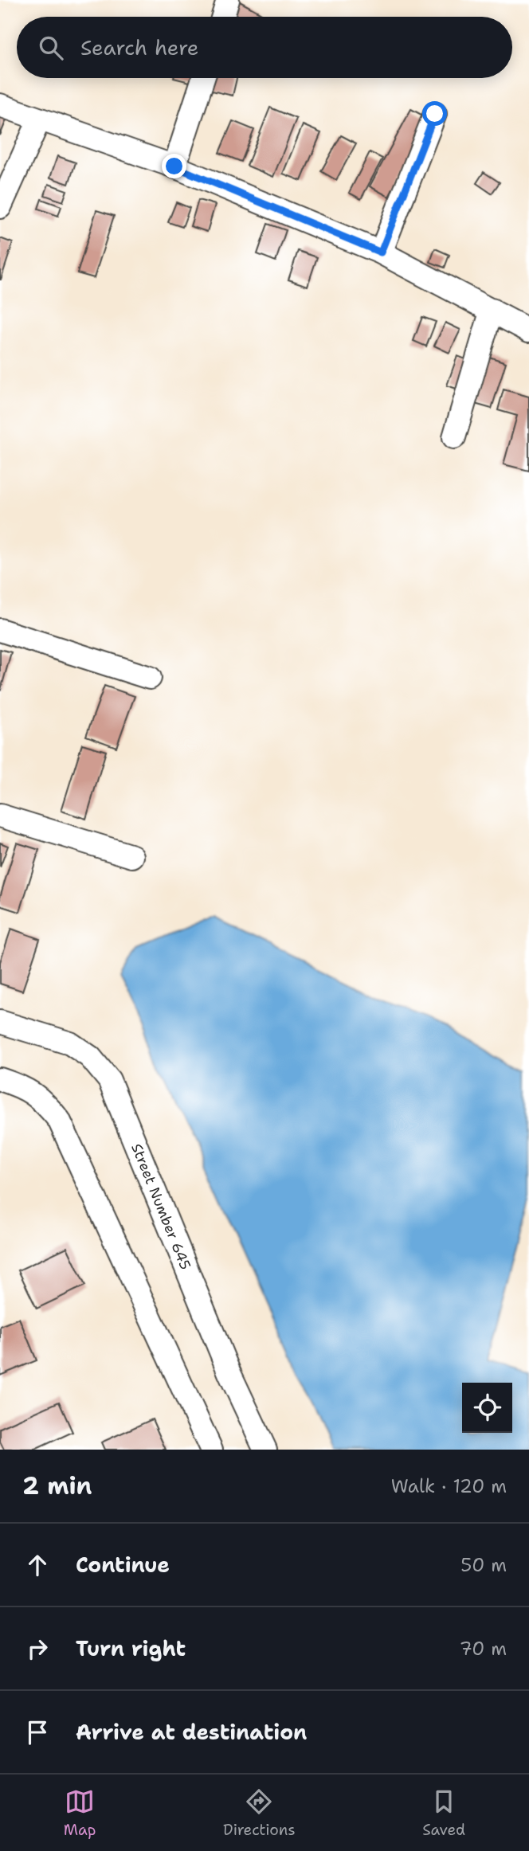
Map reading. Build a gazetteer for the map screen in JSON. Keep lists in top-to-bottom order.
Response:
{
  "streets": {
    "street": ["Street Number 645"]
  },
  "page": {
    "search": "Search here",
    "heading": ["2 min", "Walk · 120 m"],
    "list": [
      ["Continue", "50 m"],
      ["Turn right", "70 m"],
      "Arrive at destination"
    ],
    "nav": ["Map", "Directions", "Saved"]
  }
}
